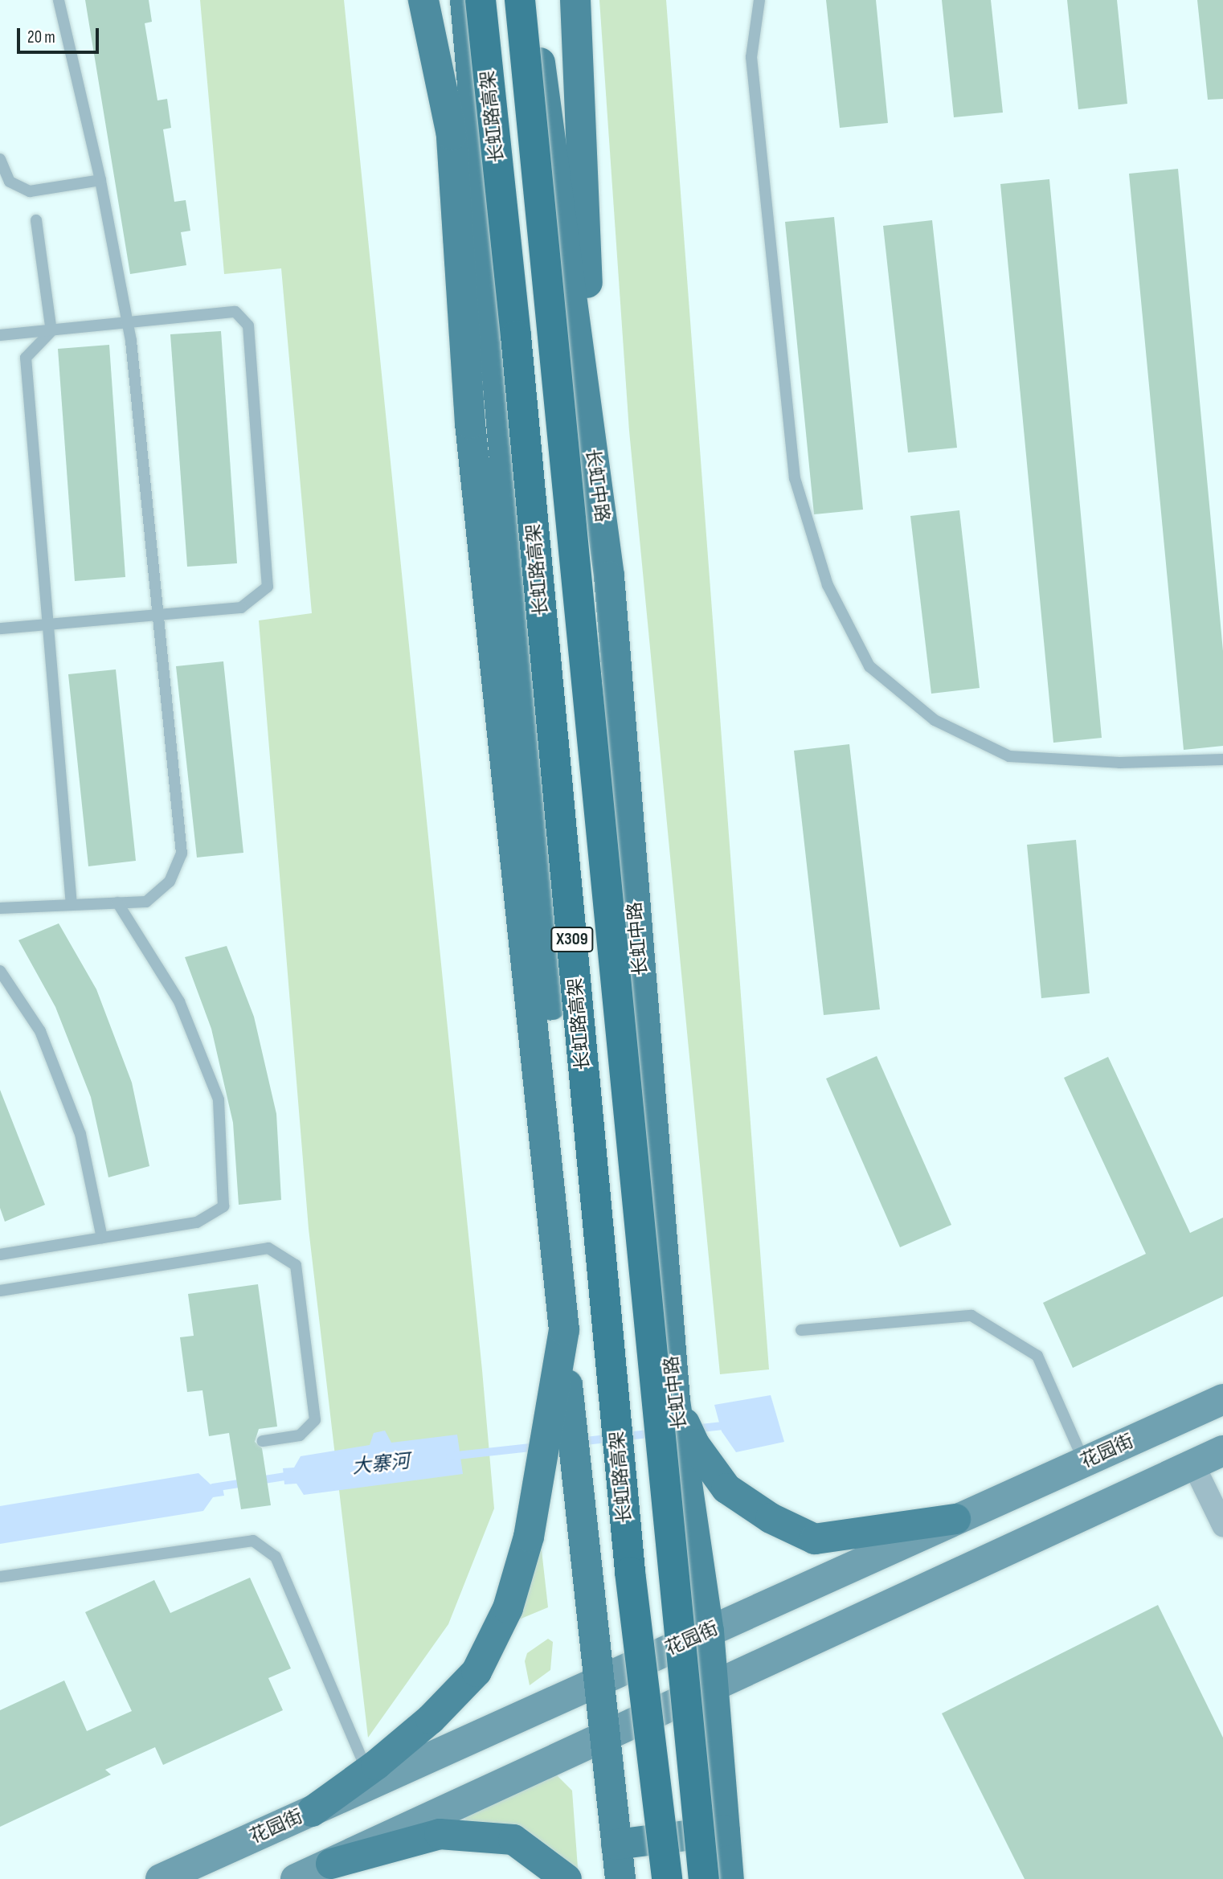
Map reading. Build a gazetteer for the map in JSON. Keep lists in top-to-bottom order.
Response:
{
  "streets": {
    "highway": ["长虹路高架", "X309"],
    "main road": ["长虹中路", "花园街"]
  },
  "crossings": [
    ["长虹中路", "花园街"]
  ],
  "water": ["大寨河"],
  "scale_bar": "20 m"
}
